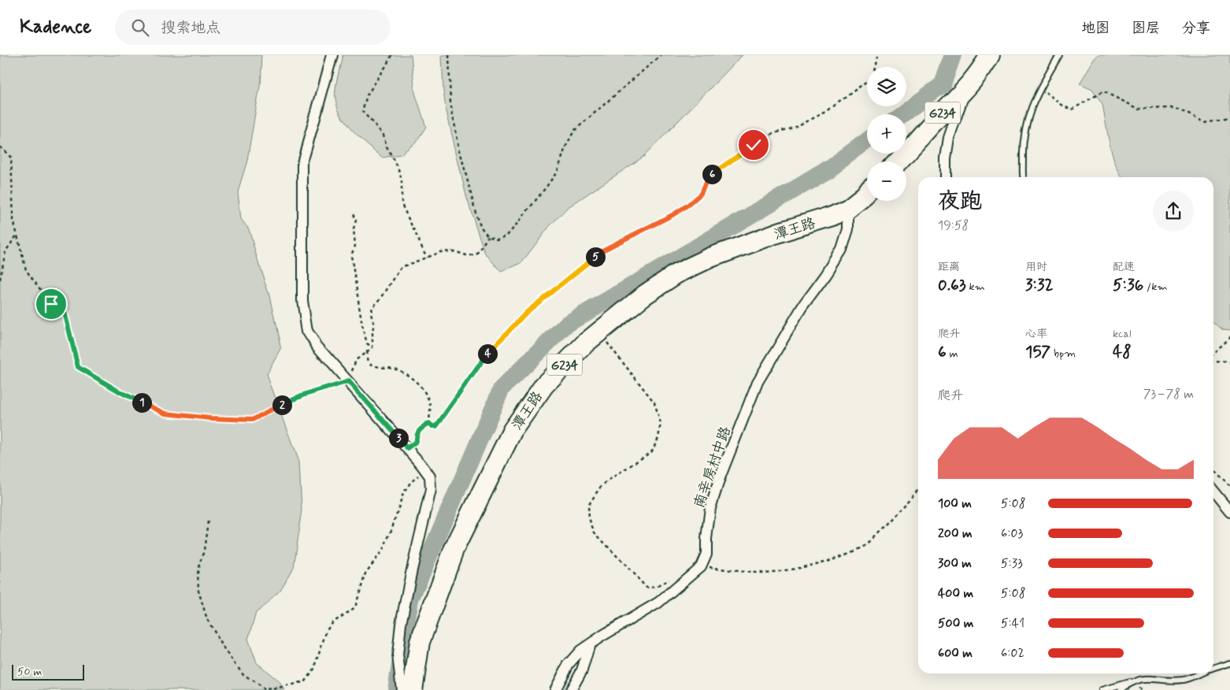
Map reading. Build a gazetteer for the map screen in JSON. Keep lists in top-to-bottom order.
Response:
{
  "streets": {
    "highway": ["G234", "潭王路"],
    "street": ["南辛房村中路"]
  },
  "crossings": [
    ["潭王路", "南辛房村中路"]
  ],
  "scale_bar": "50 m",
  "page": {
    "header": "Kadence",
    "search": "搜索地点",
    "nav": ["地图", "图层", "分享"],
    "map_buttons": ["+", "−"],
    "pins": [
      "6",
      "5",
      "4",
      "1",
      "2",
      "3"
    ],
    "heading": ["夜跑", "19:58"],
    "stats": [
      ["距离", "0.63 km"],
      ["用时", "3:32"],
      ["配速", "5:36 /km"],
      ["爬升", "6 m"],
      ["心率", "157 bpm"],
      ["kcal", "48"]
    ],
    "chart": ["爬升", "73–78 m"],
    "list": [
      {
        "name": "100 m",
        "note": "5:08"
      },
      {
        "name": "200 m",
        "note": "6:03"
      },
      {
        "name": "300 m",
        "note": "5:33"
      },
      {
        "name": "400 m",
        "note": "5:08"
      },
      {
        "name": "500 m",
        "note": "5:41"
      },
      {
        "name": "600 m",
        "note": "6:02"
      }
    ],
    "scale": "50 m"
  }
}
